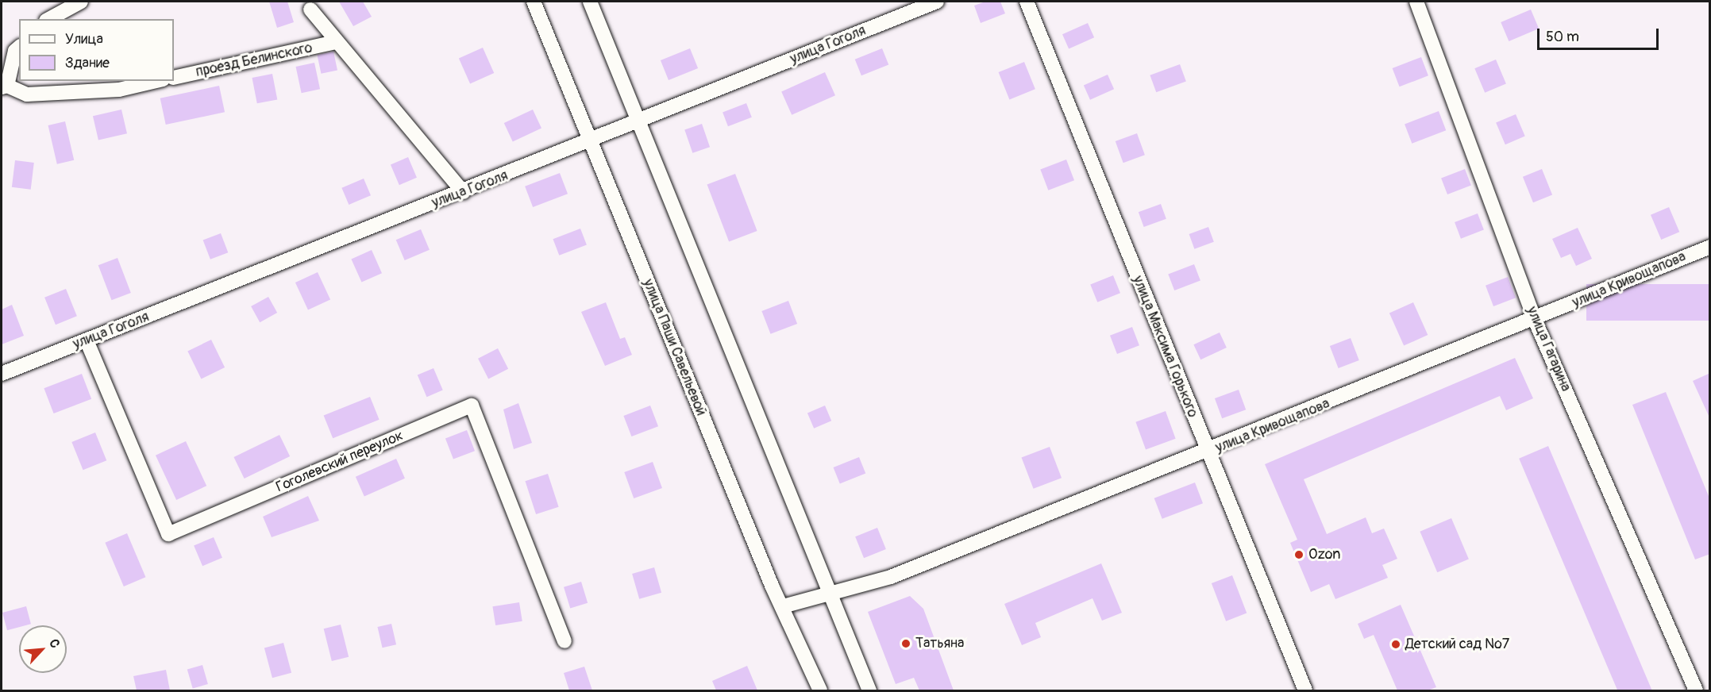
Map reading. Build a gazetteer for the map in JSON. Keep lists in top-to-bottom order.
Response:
{
  "streets": {
    "street": [
      "улица Гоголя",
      "проезд Белинского",
      "улица Кривощапова",
      "улица Максима Горького",
      "улица Паши Савельевой",
      "улица Гагарина",
      "Гоголевский переулок"
    ]
  },
  "crossings": [
    ["улица Гоголя", "улица Паши Савельевой"],
    ["улица Гоголя", "Гоголевский переулок"],
    ["улица Кривощапова", "улица Максима Горького"],
    ["улица Кривощапова", "улица Паши Савельевой"],
    ["улица Кривощапова", "улица Гагарина"]
  ],
  "places": ["Ozon", "Татьяна", "Детский сад №7"],
  "legend": ["Улица", "Здание"],
  "scale_bar": "50 m",
  "north": "top right"
}
